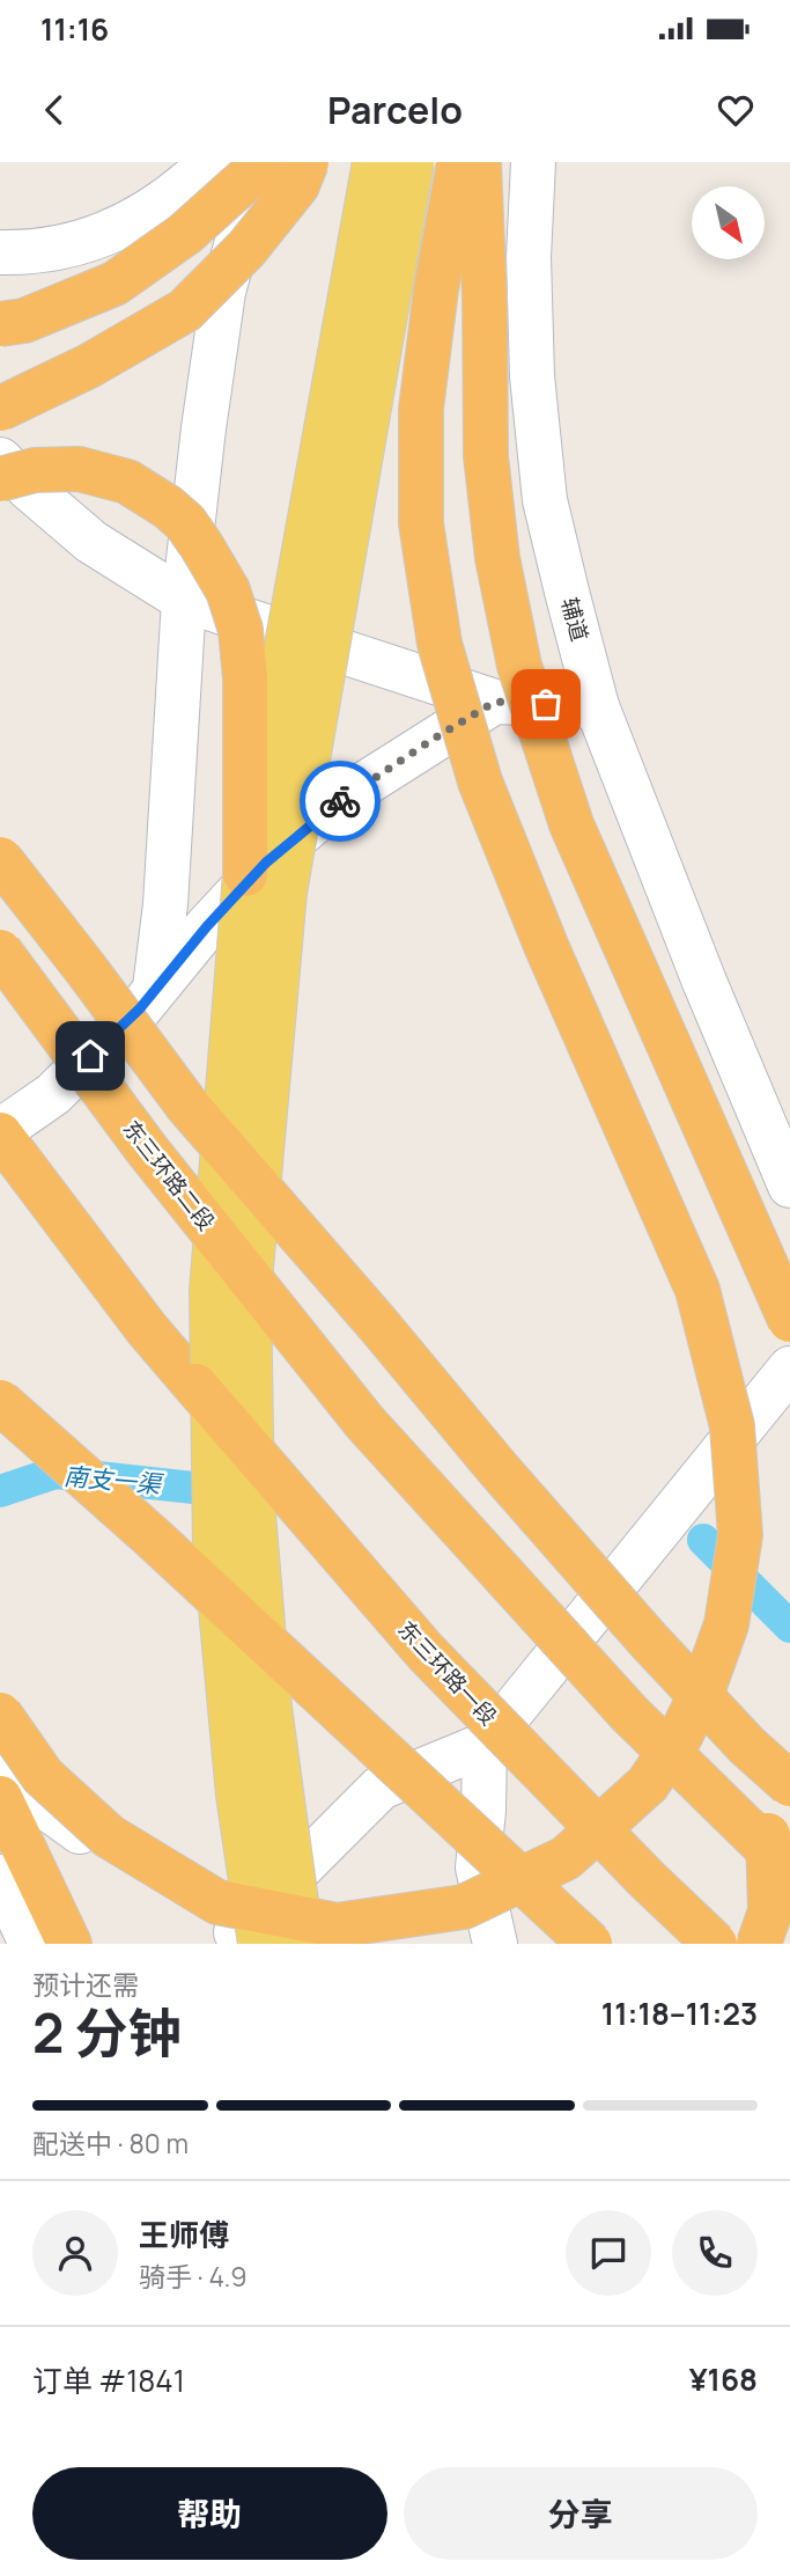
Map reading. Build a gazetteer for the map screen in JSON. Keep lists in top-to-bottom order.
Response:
{
  "streets": {
    "highway": ["东三环路二段", "东三环路一段"],
    "main road": ["辅道"]
  },
  "water": ["南支一渠"],
  "north": "bottom right",
  "page": {
    "status": "11:16",
    "header": "Parcelo",
    "heading": ["2 分钟", "预计还需", "11:18–11:23"],
    "panel": [
      "王师傅",
      "骑手 · 4.9",
      "订单 #1841",
      "¥168"
    ],
    "bar": "配送中 · 80 m",
    "buttons": ["帮助", "分享"]
  }
}
